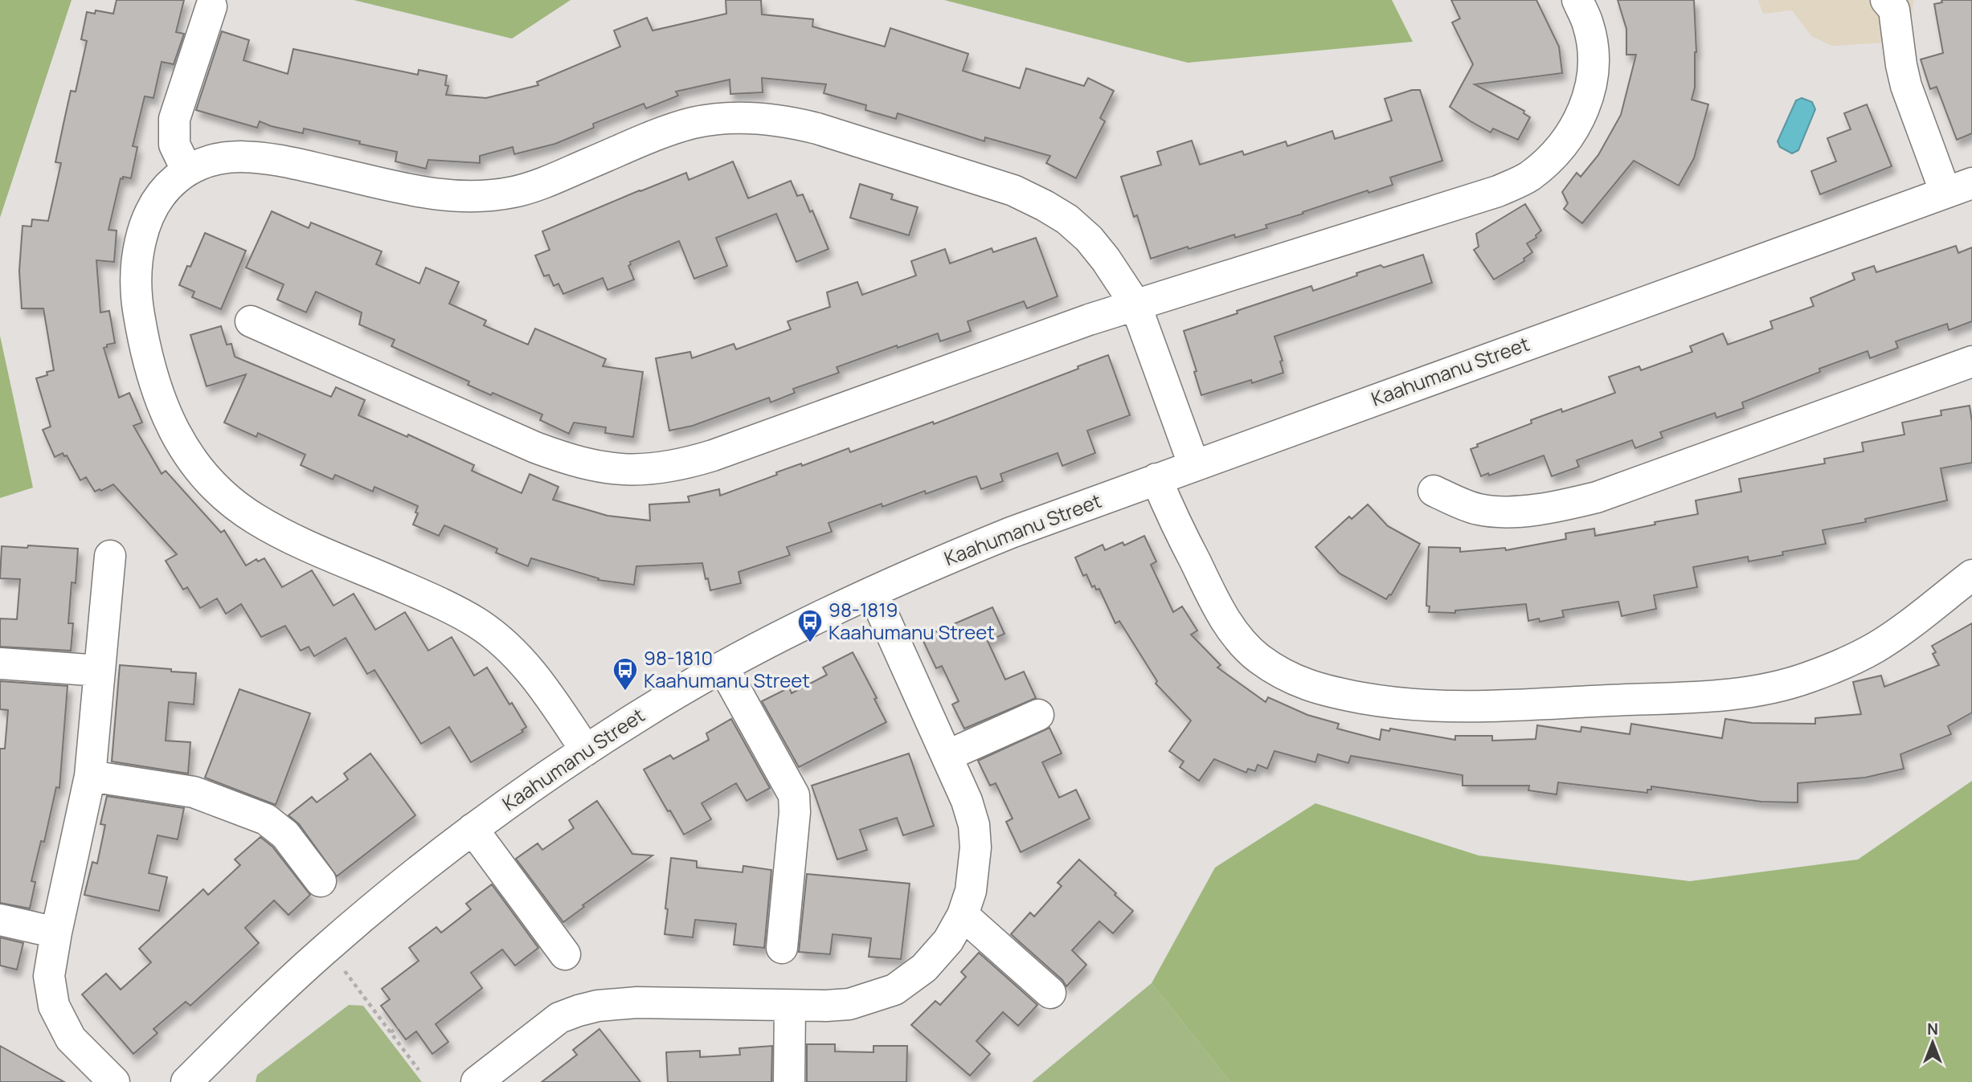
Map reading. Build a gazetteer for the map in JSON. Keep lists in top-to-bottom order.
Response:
{
  "streets": {
    "street": ["Kaahumanu Street"]
  },
  "places": {
    "bus stop": ["98-1819 Kaahumanu Street", "98-1810 Kaahumanu Street"]
  },
  "north": "top"
}
